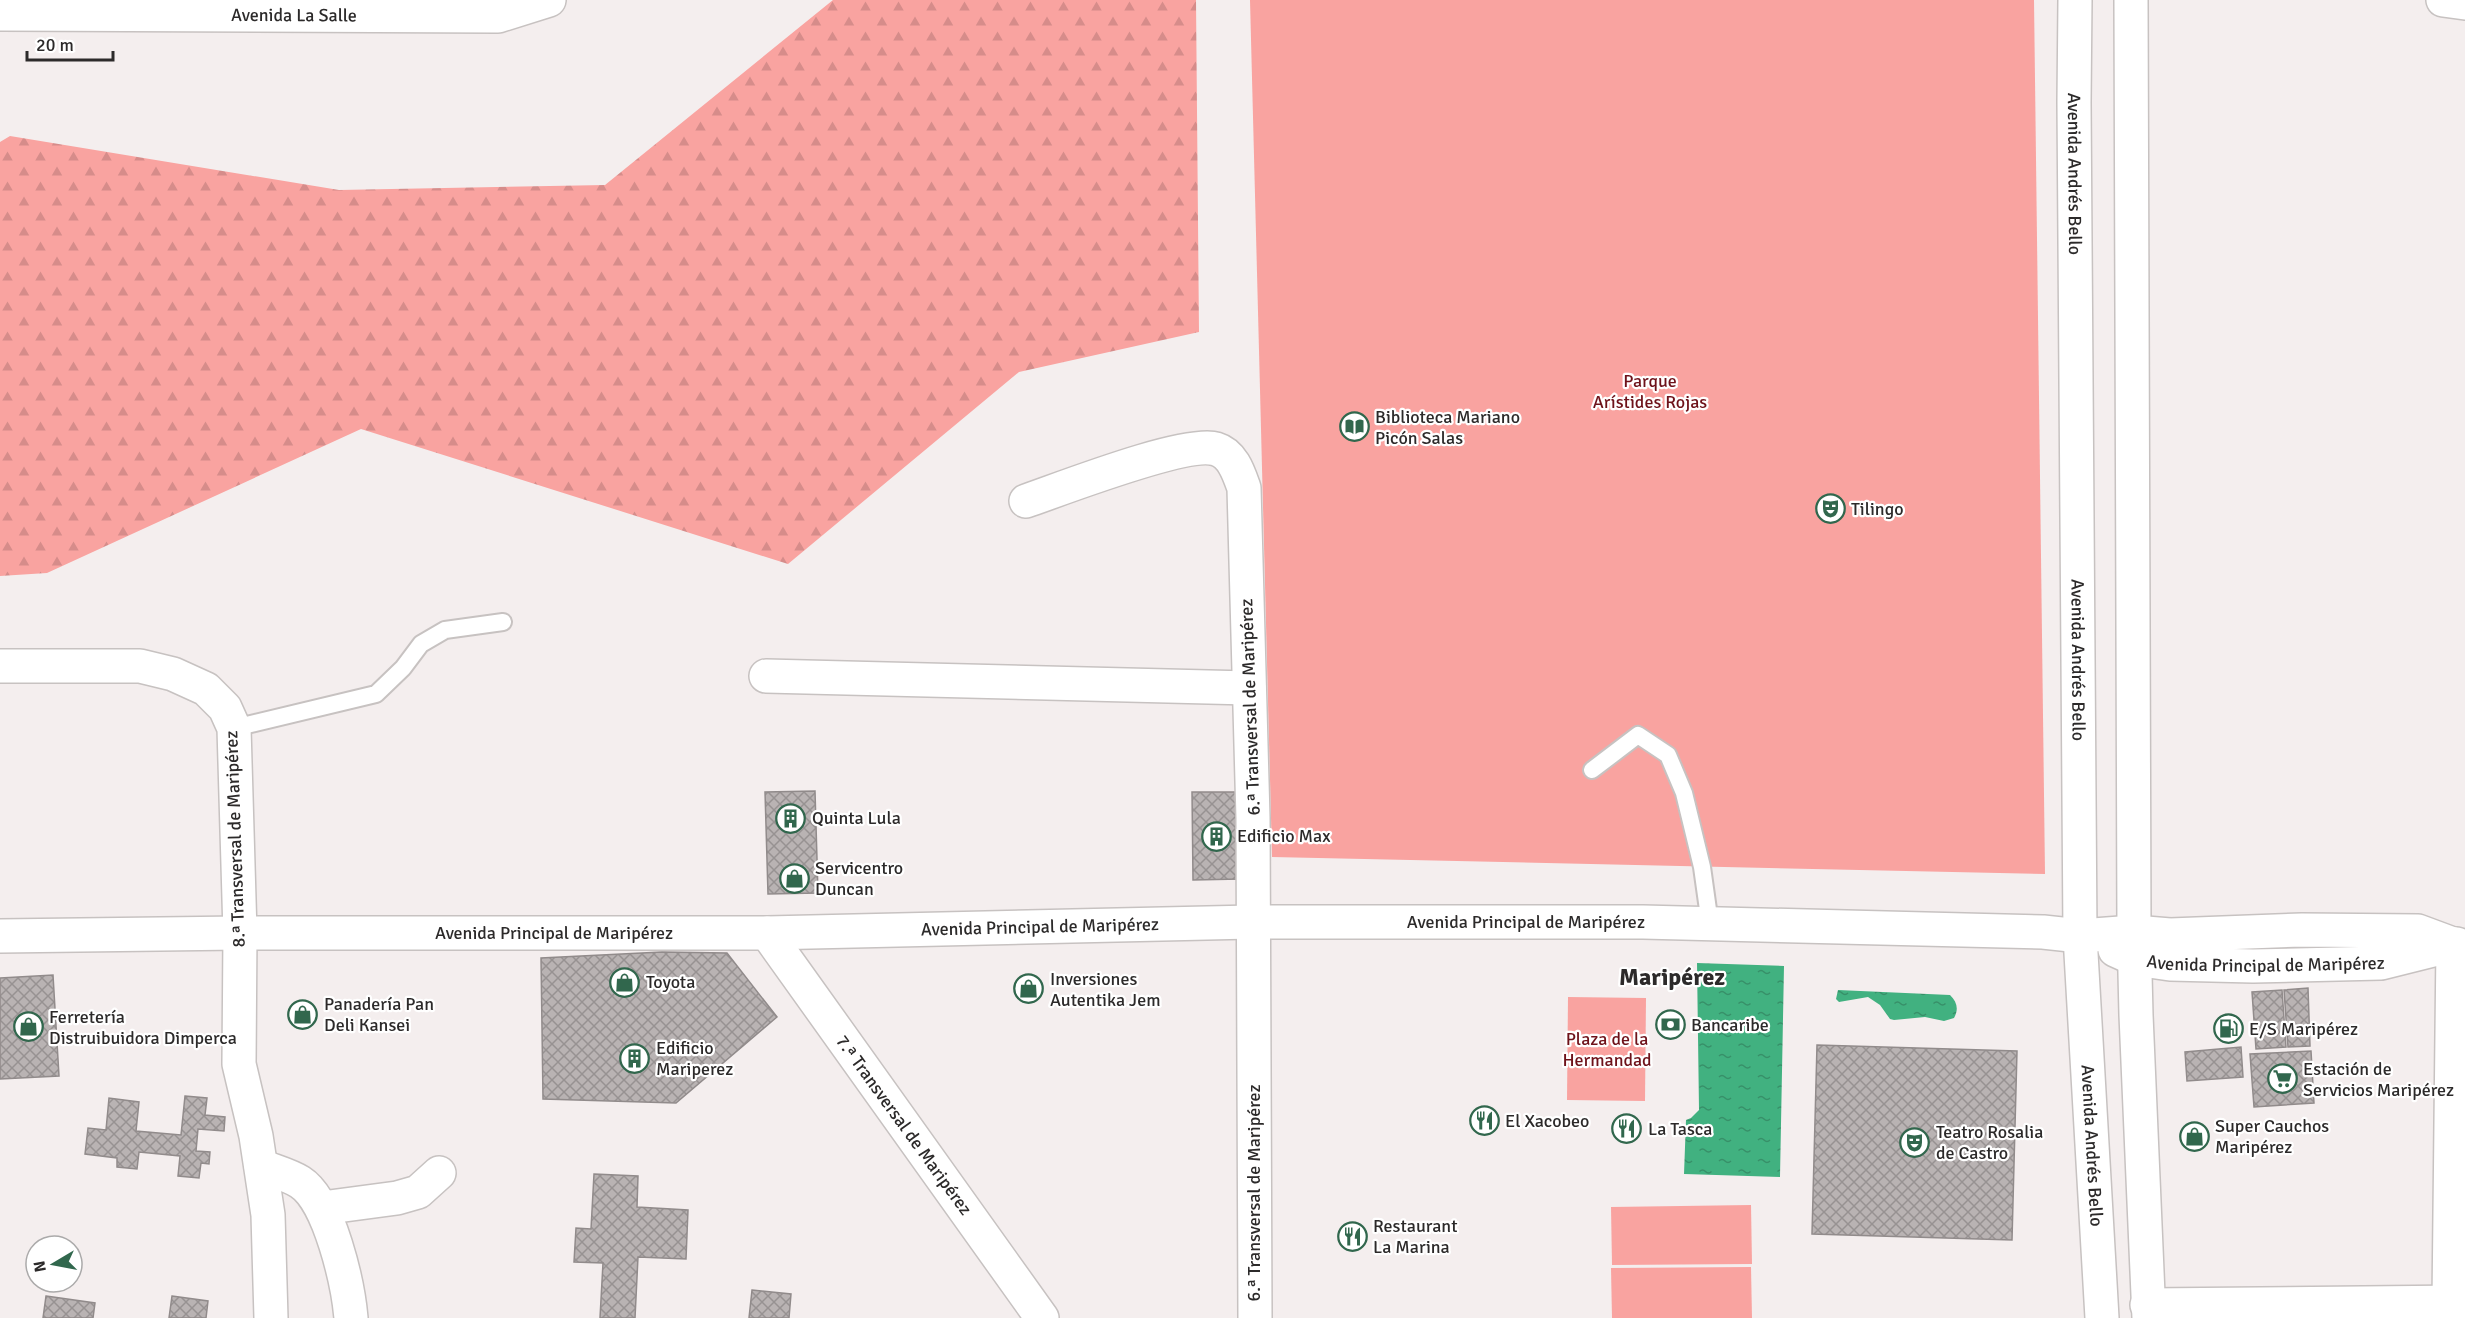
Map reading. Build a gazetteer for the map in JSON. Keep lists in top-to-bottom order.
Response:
{
  "streets": {
    "street": [
      "Avenida La Salle",
      "Avenida Andrés Bello",
      "6.ª Transversal de Maripérez",
      "8.ª Transversal de Maripérez",
      "Avenida Principal de Maripérez",
      "7.ª Transversal de Maripérez"
    ]
  },
  "crossings": [
    ["Avenida Andrés Bello", "Avenida Principal de Maripérez"],
    ["6.ª Transversal de Maripérez", "Avenida Principal de Maripérez"],
    ["8.ª Transversal de Maripérez", "Avenida Principal de Maripérez"],
    ["Avenida Principal de Maripérez", "7.ª Transversal de Maripérez"]
  ],
  "districts": ["Maripérez"],
  "parks": ["Parque Arístides Rojas", "Plaza de la Hermandad"],
  "places": {
    "library": ["Biblioteca Mariano Picón Salas"],
    "theatre": ["Tilingo", "Teatro Rosalia de Castro"],
    "building": ["Quinta Lula", "Edificio Max", "Edificio Mariperez"],
    "shop": [
      "Servicentro Duncan",
      "Toyota",
      "Inversiones Autentika Jem",
      "Panadería Pan Deli Kansei",
      "Ferretería Distruibuidora Dimperca",
      "Super Cauchos Maripérez"
    ],
    "bank": ["Bancaribe"],
    "fuel station": ["E/S Maripérez"],
    "supermarket": ["Estación de Servicios Maripérez"],
    "restaurant": ["El Xacobeo", "La Tasca", "Restaurant La Marina"]
  },
  "scale_bar": "20 m",
  "north": "left"
}
